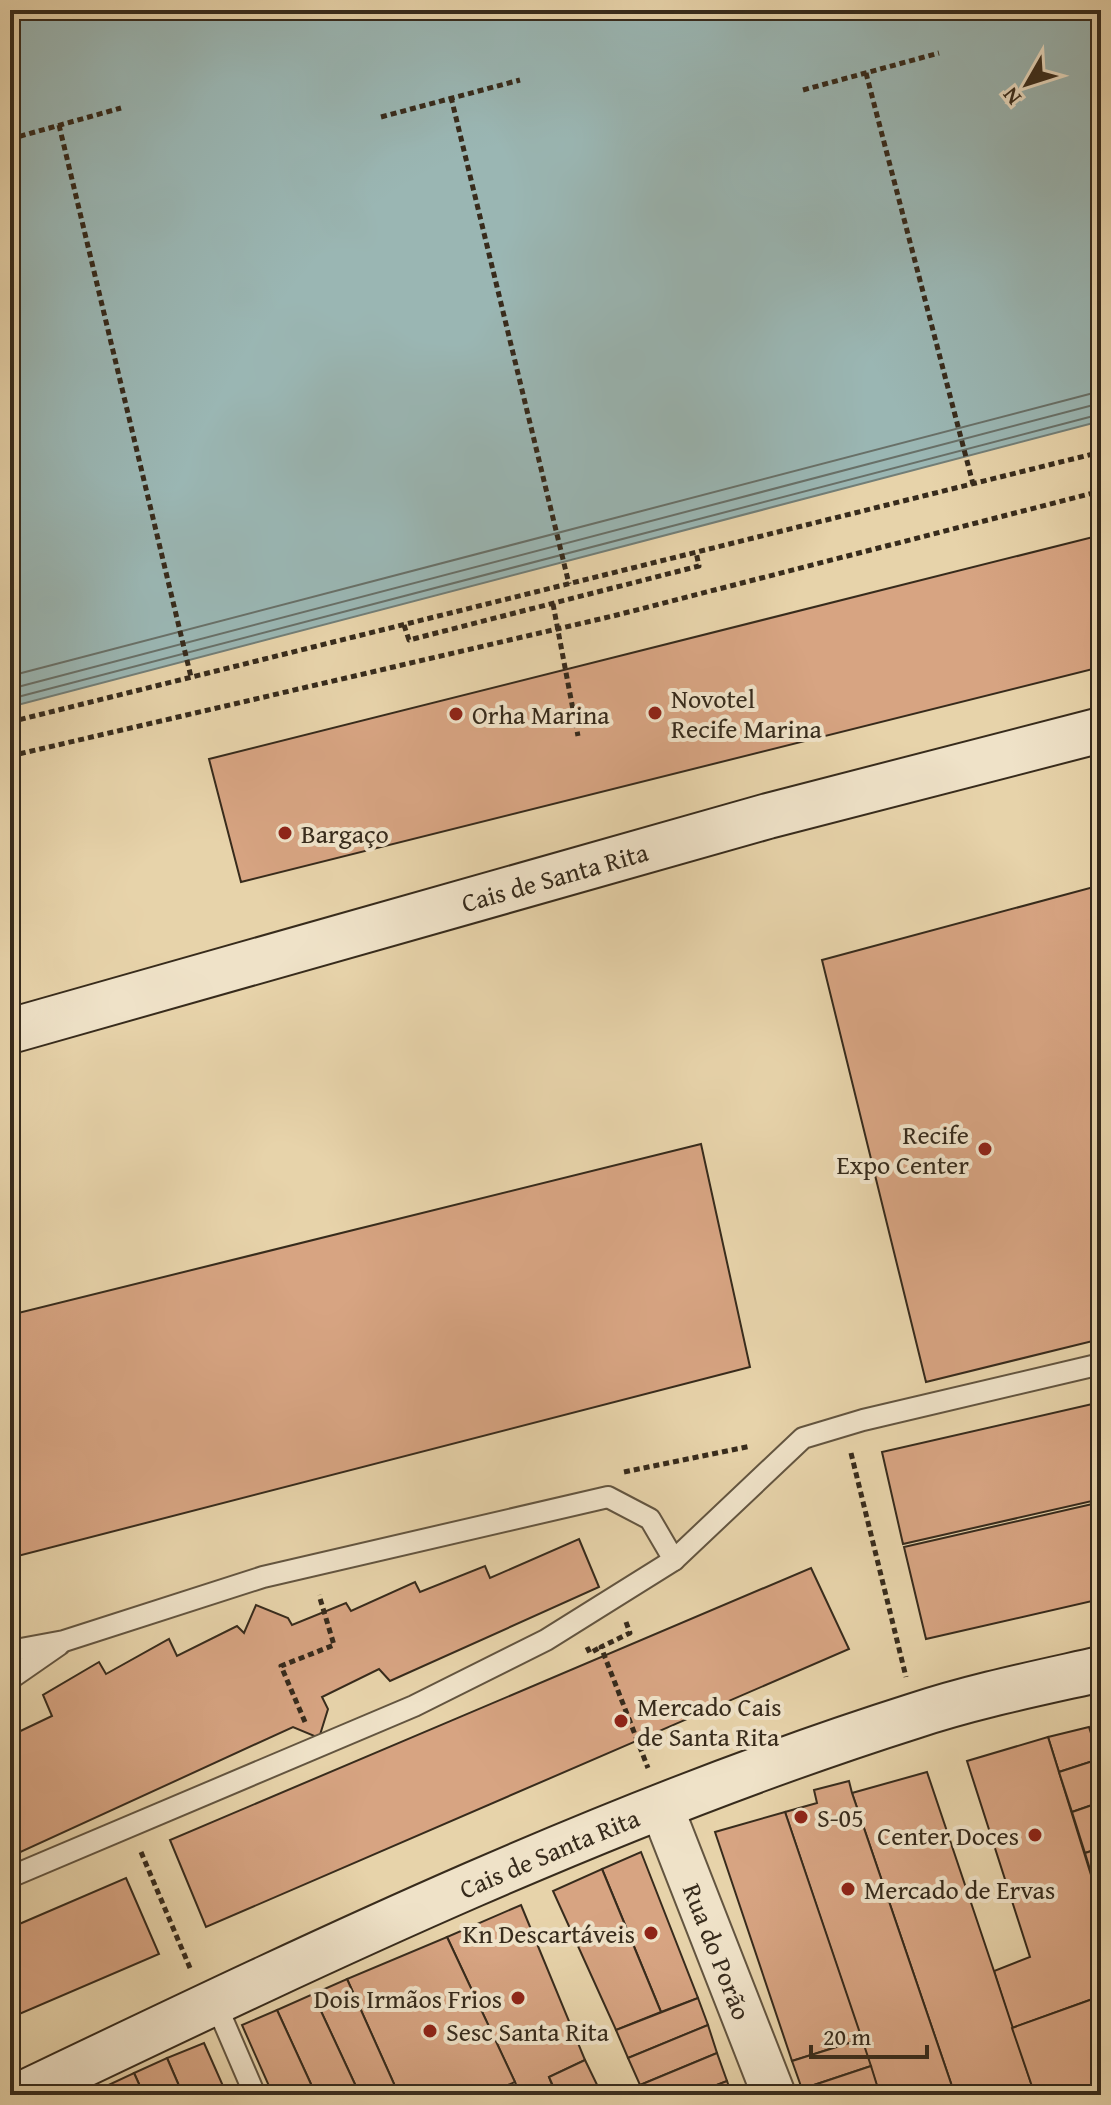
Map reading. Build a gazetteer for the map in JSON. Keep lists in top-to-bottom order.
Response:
{
  "streets": {
    "main road": ["Cais de Santa Rita"],
    "street": ["Rua do Porão"]
  },
  "crossings": [
    ["Cais de Santa Rita", "Rua do Porão"]
  ],
  "places": [
    "Novotel Recife Marina",
    "Orha Marina",
    "Bargaço",
    "Recife Expo Center",
    "Mercado Cais de Santa Rita",
    "S-05",
    "Center Doces",
    "Mercado de Ervas",
    "Kn Descartáveis",
    "Dois Irmãos Frios",
    "Sesc Santa Rita"
  ],
  "scale_bar": "20 m",
  "north": "bottom left"
}
